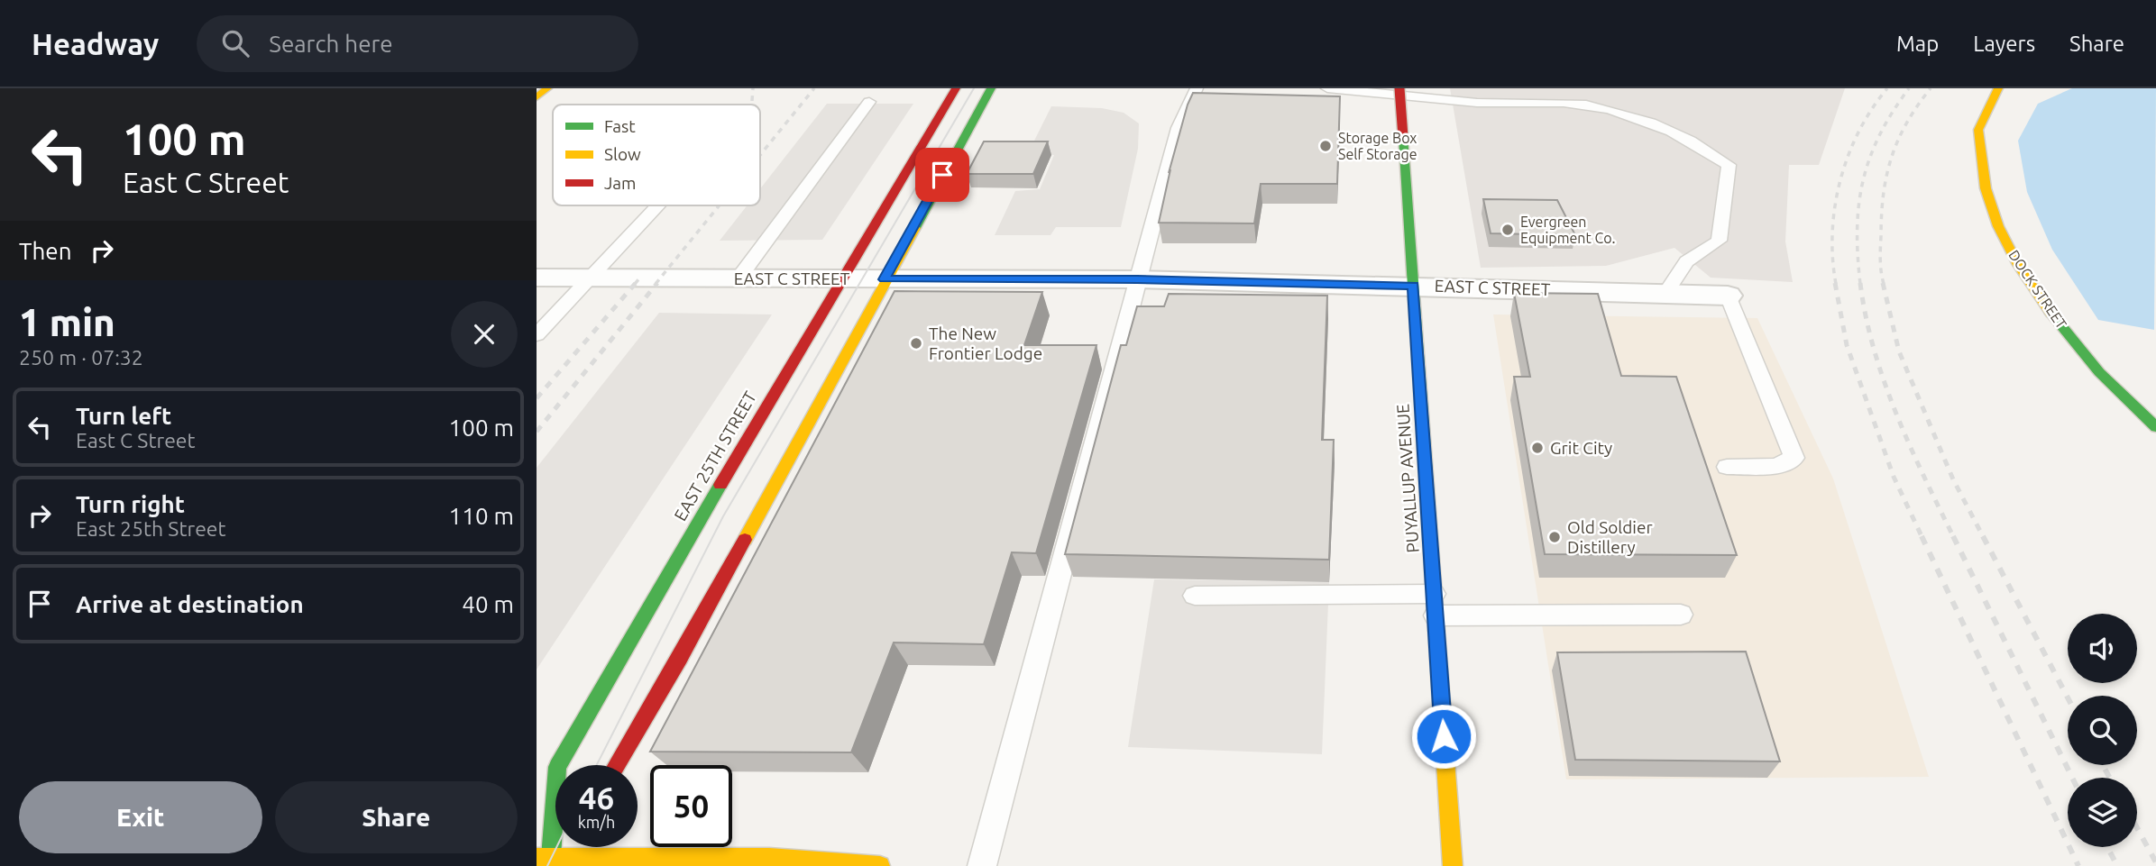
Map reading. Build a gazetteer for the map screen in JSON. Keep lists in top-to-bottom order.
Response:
{
  "streets": {
    "street": [
      "EAST C STREET",
      "DOCK STREET",
      "EAST 25TH STREET",
      "PUYALLUP AVENUE"
    ]
  },
  "crossings": [
    ["EAST C STREET", "EAST 25TH STREET"],
    ["EAST C STREET", "PUYALLUP AVENUE"]
  ],
  "places": [
    "Storage Box Self Storage",
    "Evergreen Equipment Co.",
    "The New Frontier Lodge",
    "Grit City",
    "Old Soldier Distillery"
  ],
  "legend": ["Fast", "Slow", "Jam"],
  "page": {
    "header": "Headway",
    "search": "Search here",
    "nav": ["Map", "Layers", "Share"],
    "turn": ["100 m", "East C Street"],
    "then": "Then",
    "heading": ["1 min", "250 m · 07:32"],
    "list": [
      {
        "name": "Turn left",
        "note": "East C Street",
        "value": "100 m"
      },
      {
        "name": "Turn right",
        "note": "East 25th Street",
        "value": "110 m"
      },
      {
        "name": "Arrive at destination",
        "value": "40 m"
      }
    ],
    "speed": "46 km/h",
    "limit": "50",
    "buttons": ["Exit", "Share"]
  }
}
